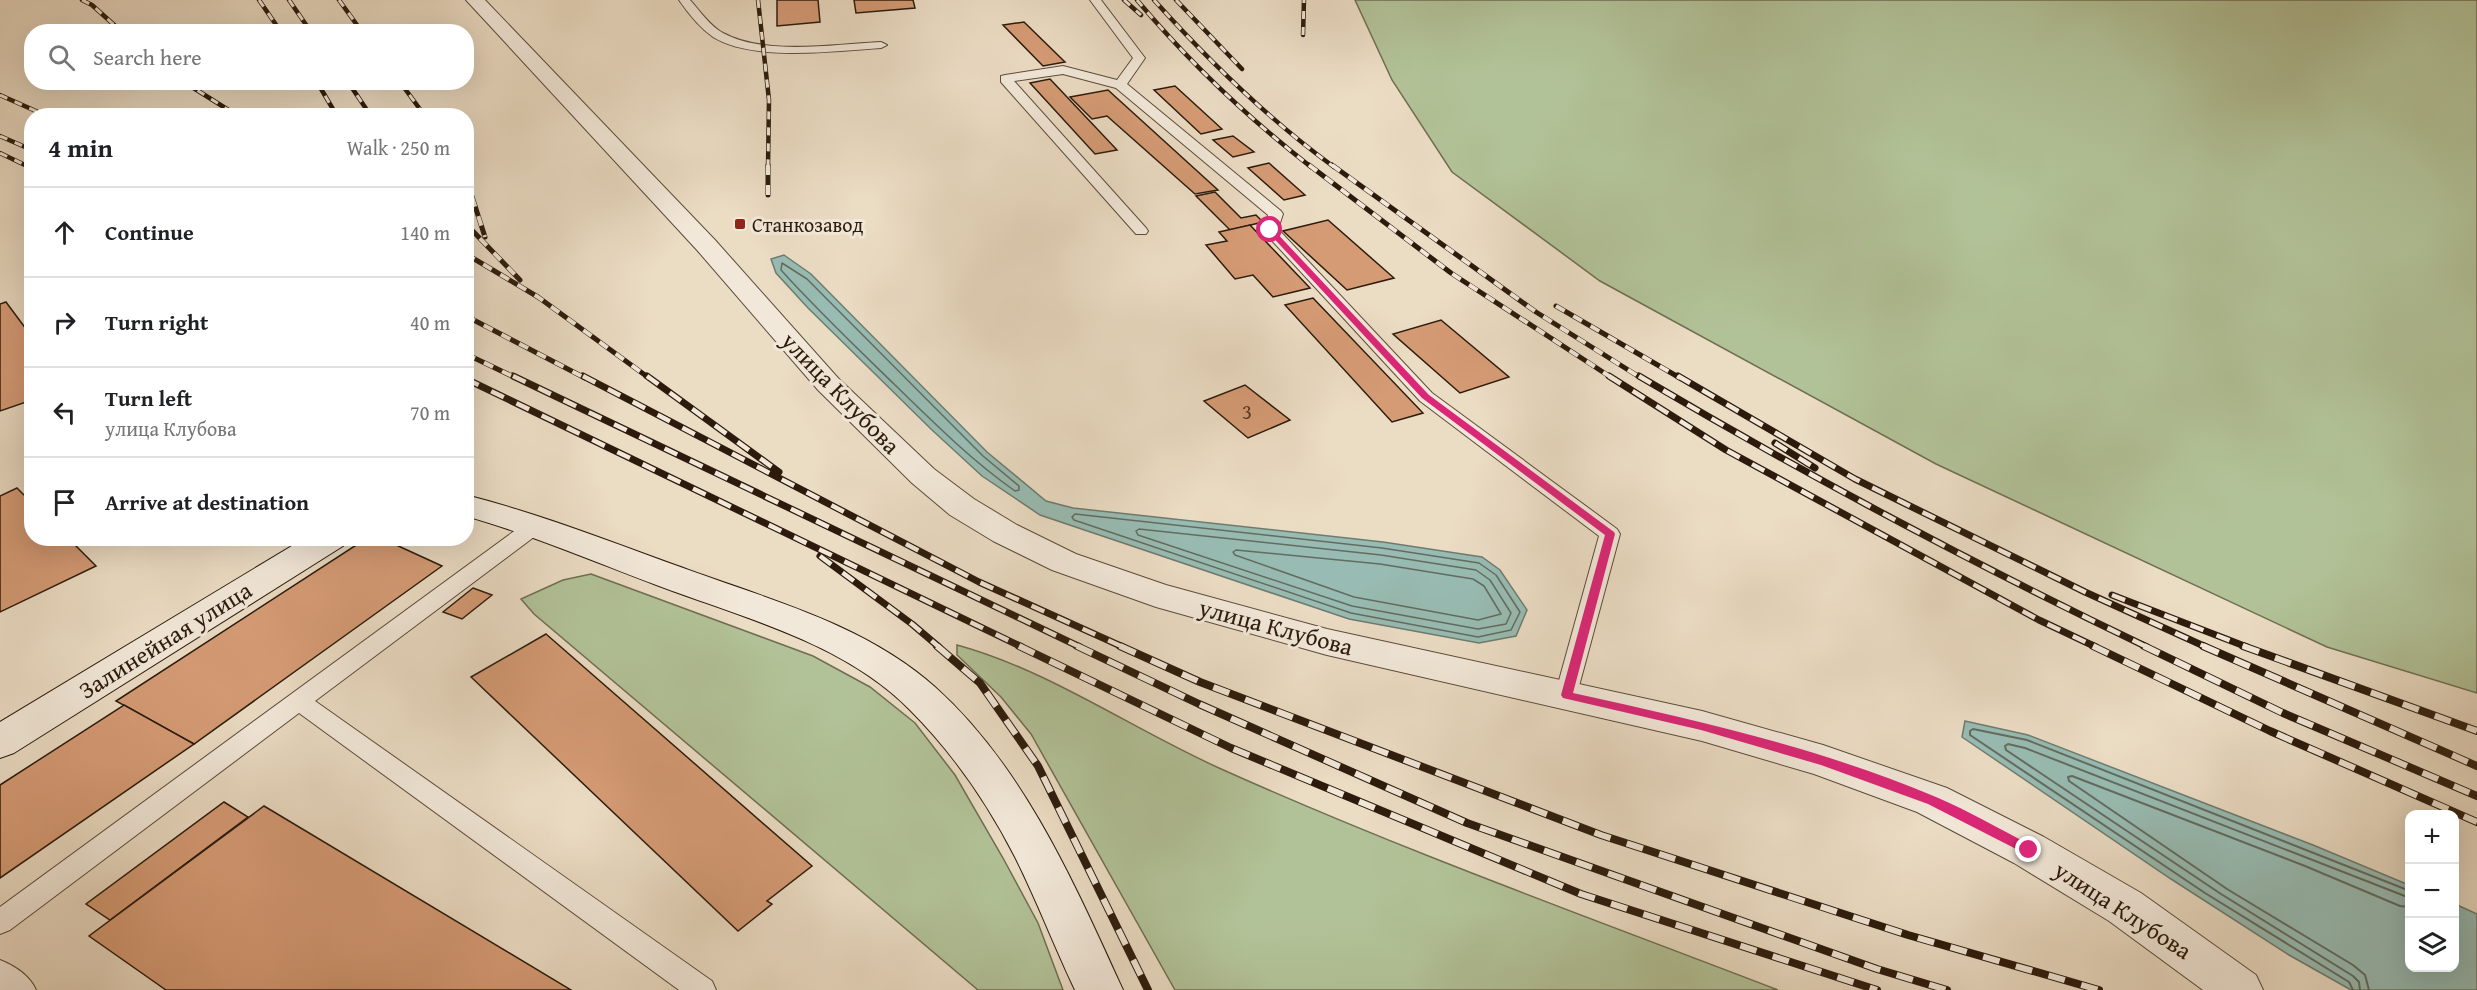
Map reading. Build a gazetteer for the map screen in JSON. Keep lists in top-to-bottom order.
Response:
{
  "streets": {
    "street": ["улица Клубова", "Залинейная улица"]
  },
  "places": {
    "transit": ["Станкозавод"]
  },
  "house_numbers": ["3"],
  "page": {
    "search": "Search here",
    "heading": ["4 min", "Walk · 250 m"],
    "list": [
      ["Continue", "140 m"],
      ["Turn right", "40 m"],
      ["Turn left", "улица Клубова", "70 m"],
      "Arrive at destination"
    ],
    "map_buttons": ["+", "−"]
  }
}
